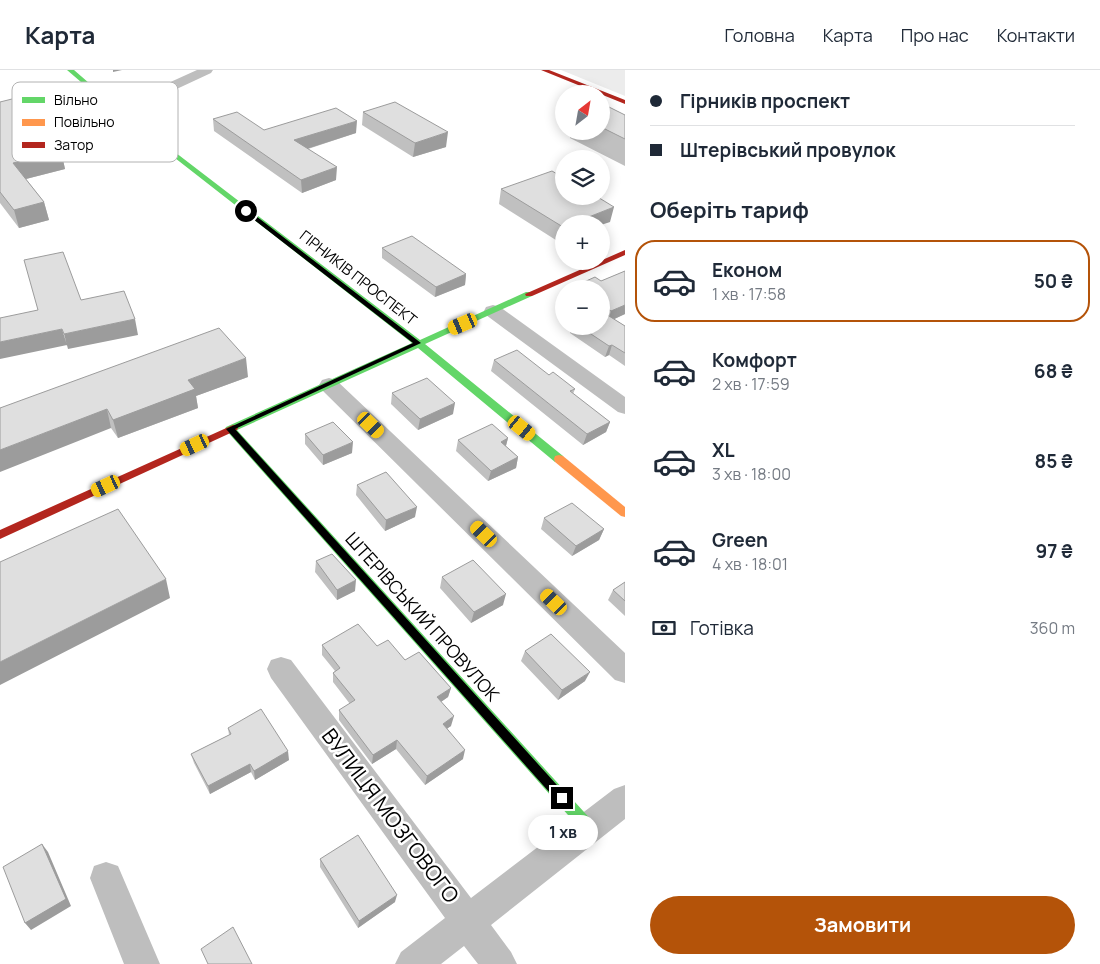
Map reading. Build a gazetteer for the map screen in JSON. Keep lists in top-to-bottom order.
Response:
{
  "streets": {
    "main road": ["ГІРНИКІВ ПРОСПЕКТ", "ШТЕРІВСЬКИЙ ПРОВУЛОК"],
    "street": ["ВУЛИЦЯ МОЗГОВОГО"]
  },
  "legend": ["Вільно", "Повільно", "Затор"],
  "north": "top right",
  "page": {
    "header": "Карта",
    "nav": [
      "Головна",
      "Карта",
      "Про нас",
      "Контакти"
    ],
    "banner": ["Гірників проспект", "Штерівський провулок"],
    "map_buttons": ["+", "−"],
    "heading": "Оберіть тариф",
    "list": [
      {
        "name": "Економ",
        "note": "1 хв · 17:58",
        "value": "50 ₴"
      },
      {
        "name": "Комфорт",
        "note": "2 хв · 17:59",
        "value": "68 ₴"
      },
      {
        "name": "XL",
        "note": "3 хв · 18:00",
        "value": "85 ₴"
      },
      {
        "name": "Green",
        "note": "4 хв · 18:01",
        "value": "97 ₴"
      }
    ],
    "pay": ["Готівка", "360 m"],
    "bubble": "1 хв",
    "buttons": "Замовити"
  }
}
